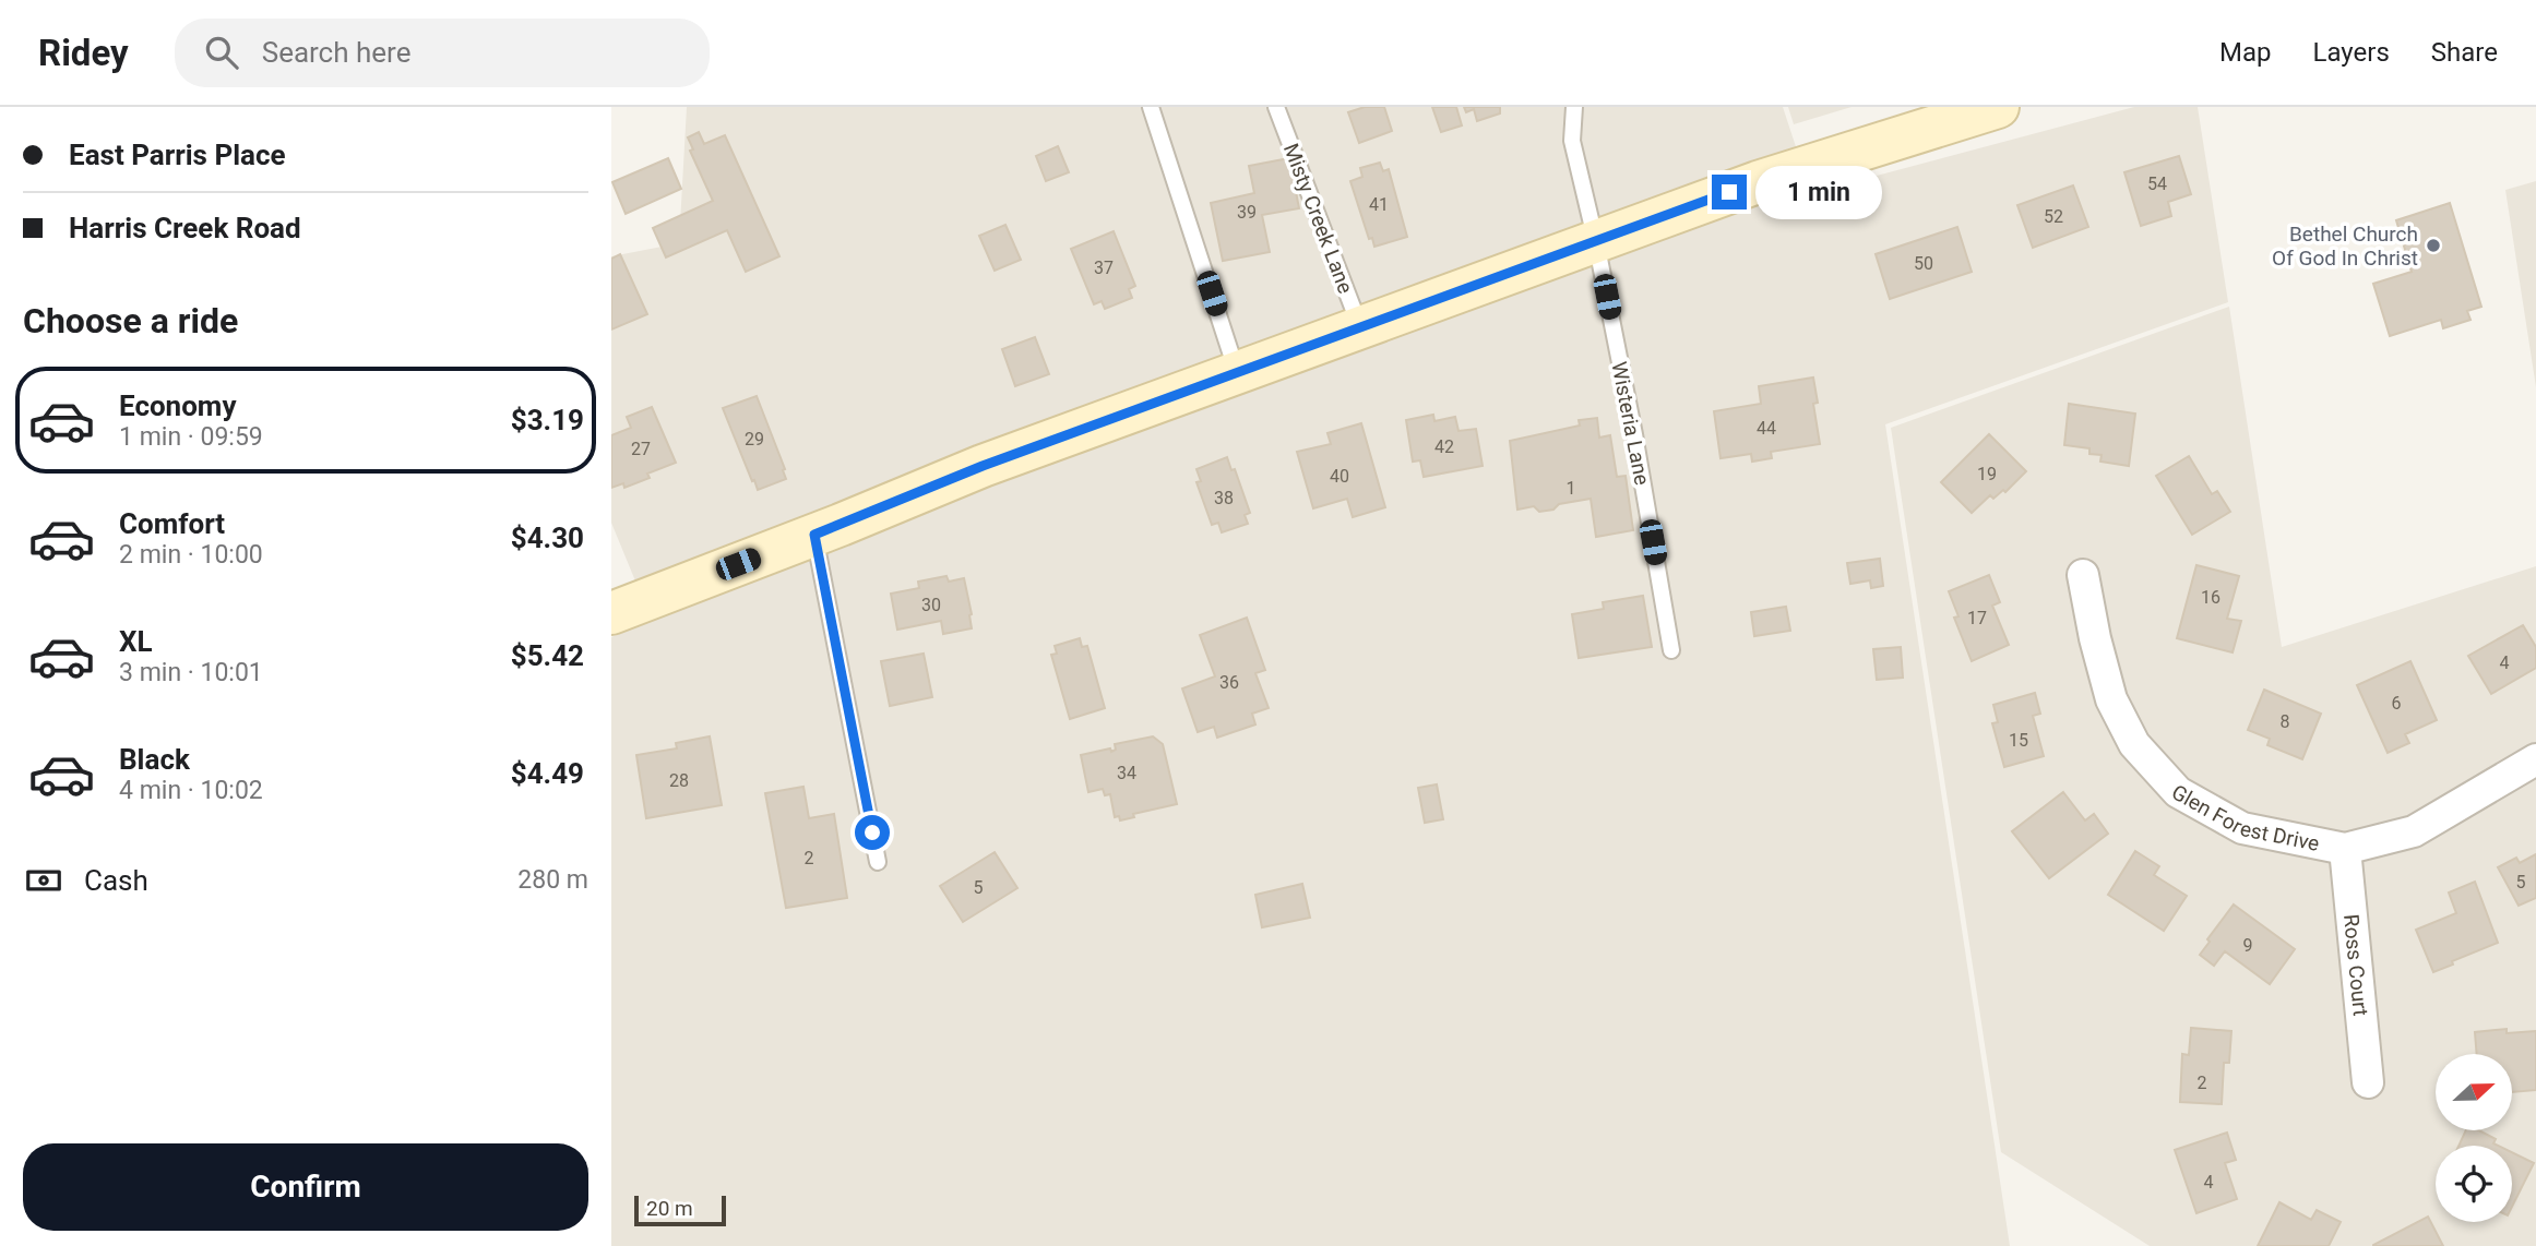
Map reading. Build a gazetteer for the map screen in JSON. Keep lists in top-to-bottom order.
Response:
{
  "streets": {
    "street": ["Glen Forest Drive", "Ross Court"],
    "lane": ["Misty Creek Lane", "Wisteria Lane"]
  },
  "crossings": [
    ["Glen Forest Drive", "Ross Court"]
  ],
  "places": ["Bethel Church Of God In Christ"],
  "house_numbers": [
    "54",
    "41",
    "39",
    "52",
    "50",
    "37",
    "44",
    "29",
    "42",
    "27",
    "19",
    "40",
    "1",
    "38",
    "16",
    "30",
    "17",
    "4",
    "36",
    "6",
    "8",
    "15",
    "34",
    "28",
    "2",
    "5",
    "5",
    "9",
    "2",
    "4"
  ],
  "scale_bar": "20 m",
  "north": "right",
  "page": {
    "header": "Ridey",
    "search": "Search here",
    "nav": ["Map", "Layers", "Share"],
    "banner": ["East Parris Place", "Harris Creek Road"],
    "bubble": "1 min",
    "heading": "Choose a ride",
    "list": [
      {
        "name": "Economy",
        "note": "1 min · 09:59",
        "value": "$3.19"
      },
      {
        "name": "Comfort",
        "note": "2 min · 10:00",
        "value": "$4.30"
      },
      {
        "name": "XL",
        "note": "3 min · 10:01",
        "value": "$5.42"
      },
      {
        "name": "Black",
        "note": "4 min · 10:02",
        "value": "$4.49"
      }
    ],
    "pay": ["Cash", "280 m"],
    "buttons": "Confirm",
    "scale": "20 m"
  }
}
